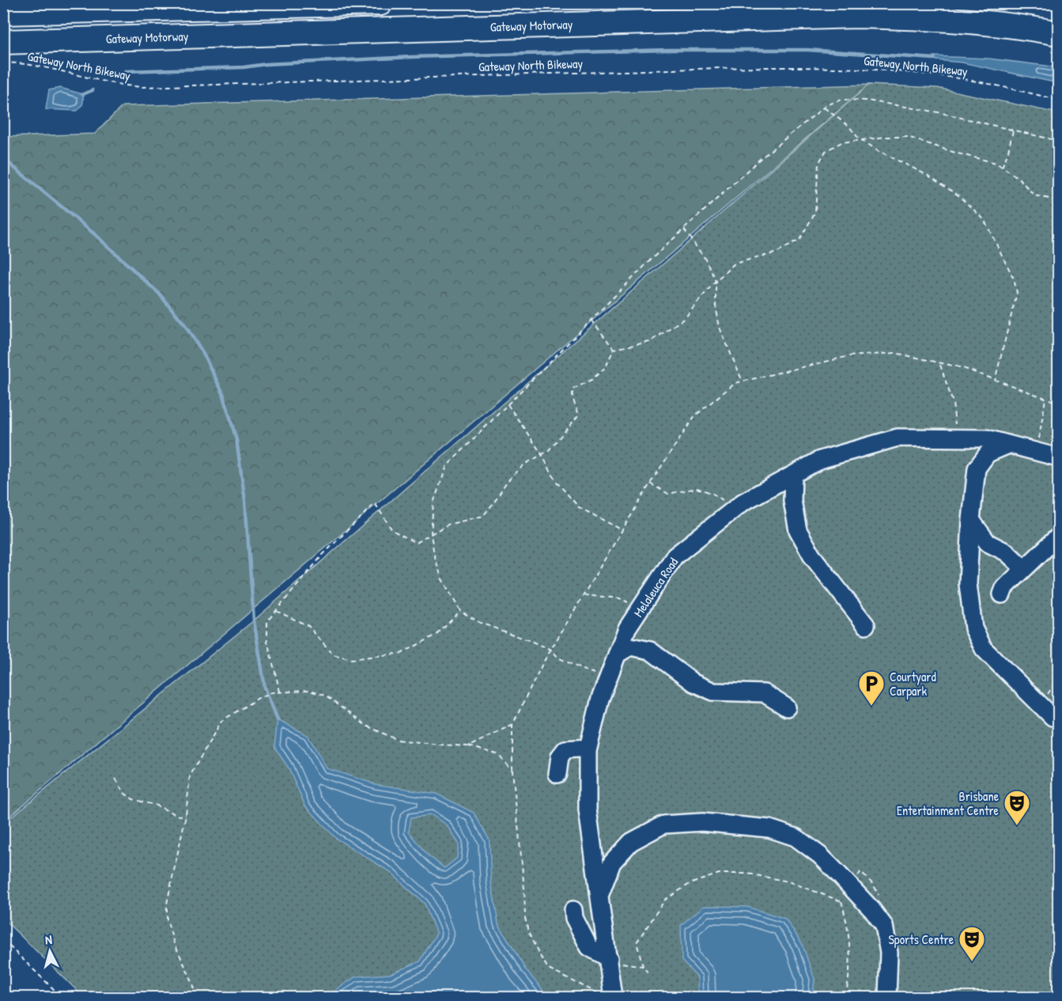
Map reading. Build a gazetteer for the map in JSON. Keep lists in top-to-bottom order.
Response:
{
  "streets": {
    "highway": ["Gateway Motorway"],
    "street": ["Melaleuca Road"],
    "path": ["Gateway North Bikeway"]
  },
  "places": {
    "parking": ["Courtyard Carpark"],
    "theatre": ["Brisbane Entertainment Centre", "Sports Centre"]
  },
  "north": "top"
}
